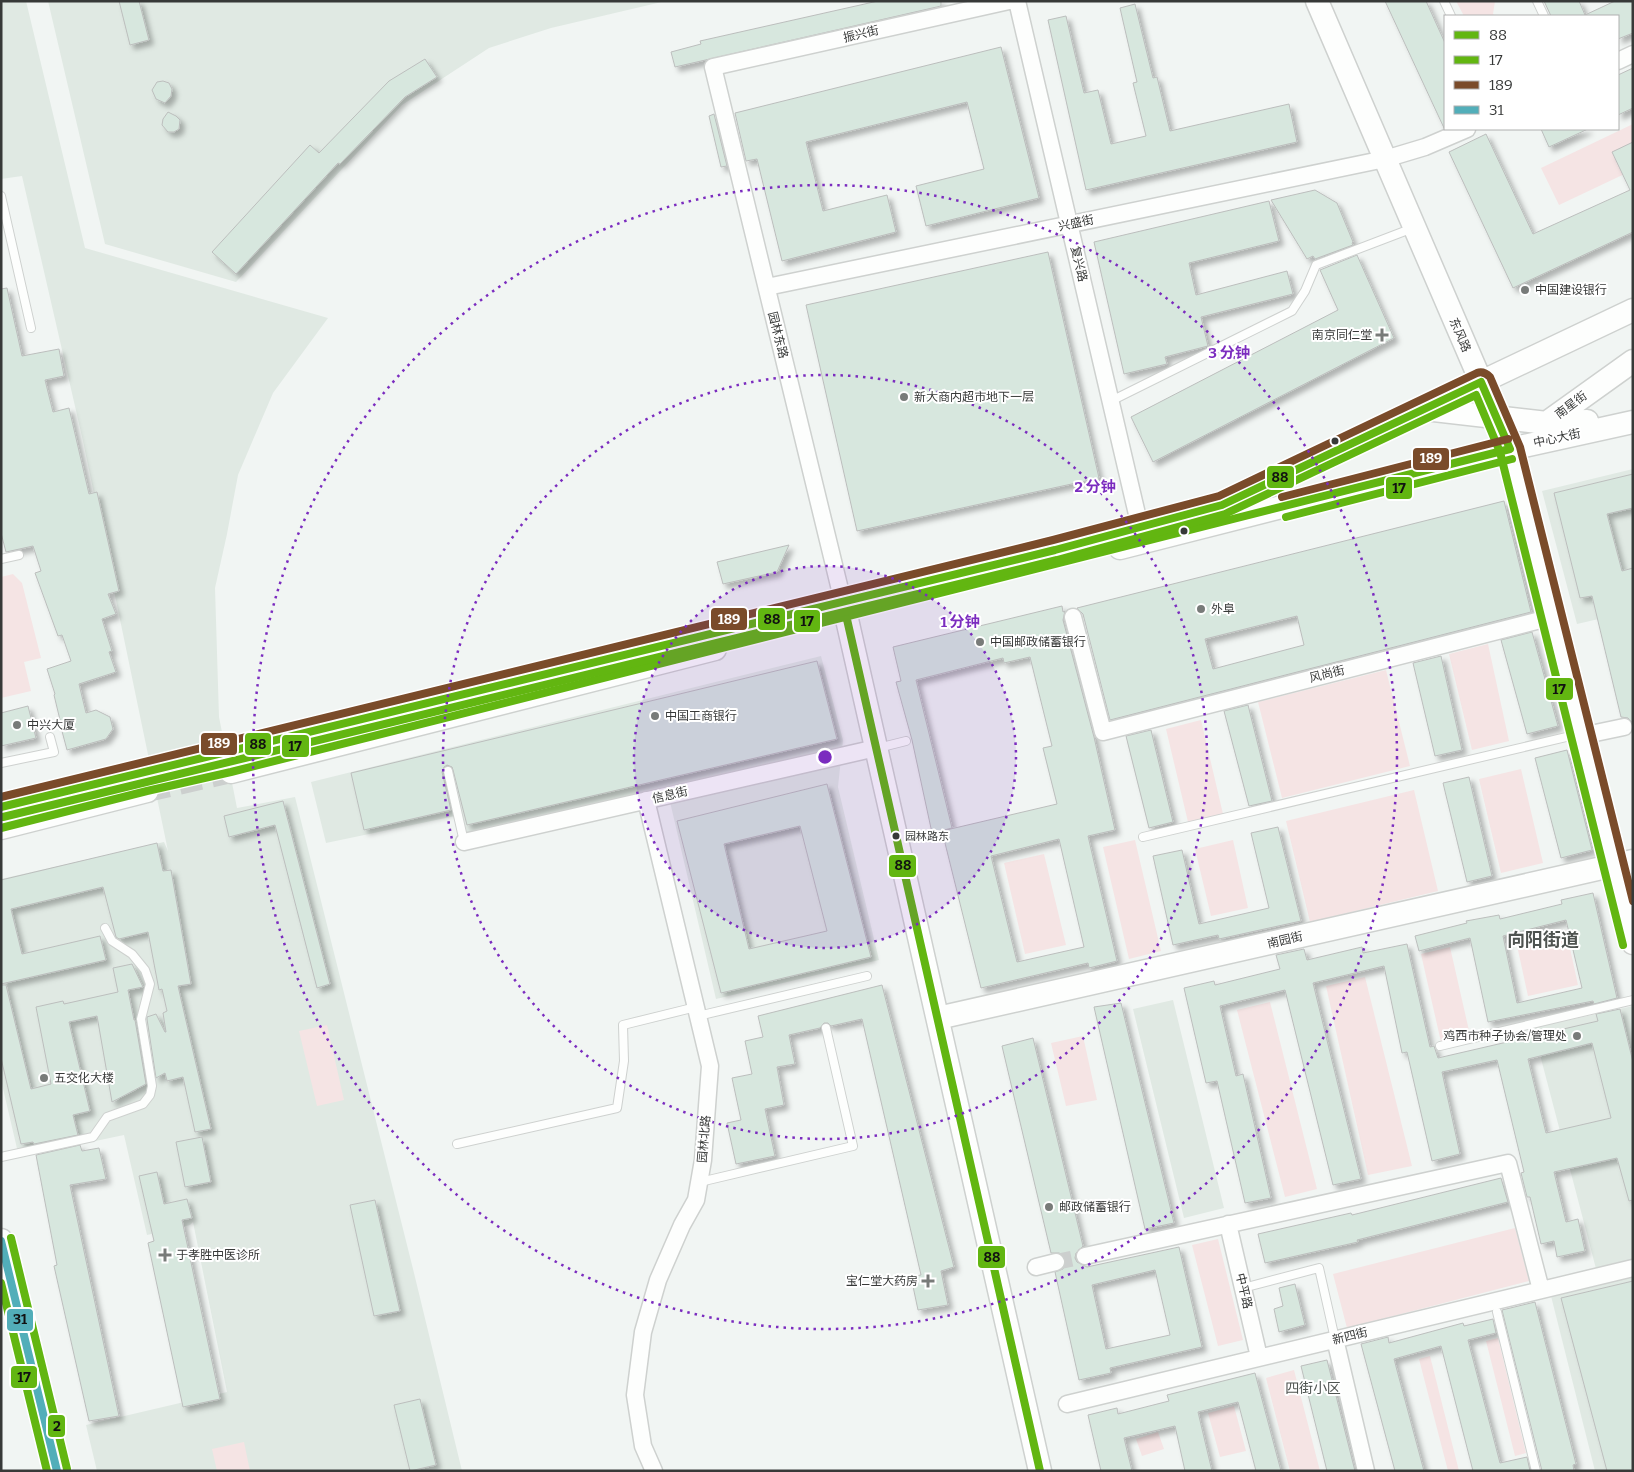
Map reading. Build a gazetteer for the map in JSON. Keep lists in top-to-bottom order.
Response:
{
  "streets": {
    "street": [
      "振兴街",
      "兴盛街",
      "复兴路",
      "园林东路",
      "东风路",
      "南星街",
      "中心大街",
      "风尚街",
      "信息街",
      "南园街",
      "园林北路",
      "中平路",
      "新四街"
    ]
  },
  "crossings": [
    ["振兴街", "园林东路"],
    ["兴盛街", "复兴路"],
    ["兴盛街", "园林东路"],
    ["兴盛街", "东风路"],
    ["复兴路", "中心大街"],
    ["园林东路", "中心大街"],
    ["东风路", "南星街"],
    ["东风路", "中心大街"],
    ["东风路", "风尚街"],
    ["东风路", "南园街"],
    ["南星街", "中心大街"],
    ["信息街", "园林北路"],
    ["中平路", "新四街"]
  ],
  "districts": ["向阳街道", "四街小区"],
  "places": {
    "other": [
      "中国建设银行",
      "新大商内超市地下一层",
      "外阜",
      "中国邮政储蓄银行",
      "中国工商银行",
      "中兴大厦",
      "园林路东",
      "鸡西市种子协会/管理处",
      "五交化大楼",
      "邮政储蓄银行"
    ],
    "health": ["南京同仁堂", "于孝胜中医诊所", "宝仁堂大药房"]
  },
  "lines": [
    "transit line 189",
    "transit line 88",
    "transit line 17",
    "transit line 2",
    "transit line 31"
  ],
  "legend": [
    "88",
    "17",
    "189",
    "31"
  ],
  "rings": ["3 分钟", "2 分钟", "1 分钟"]
}
